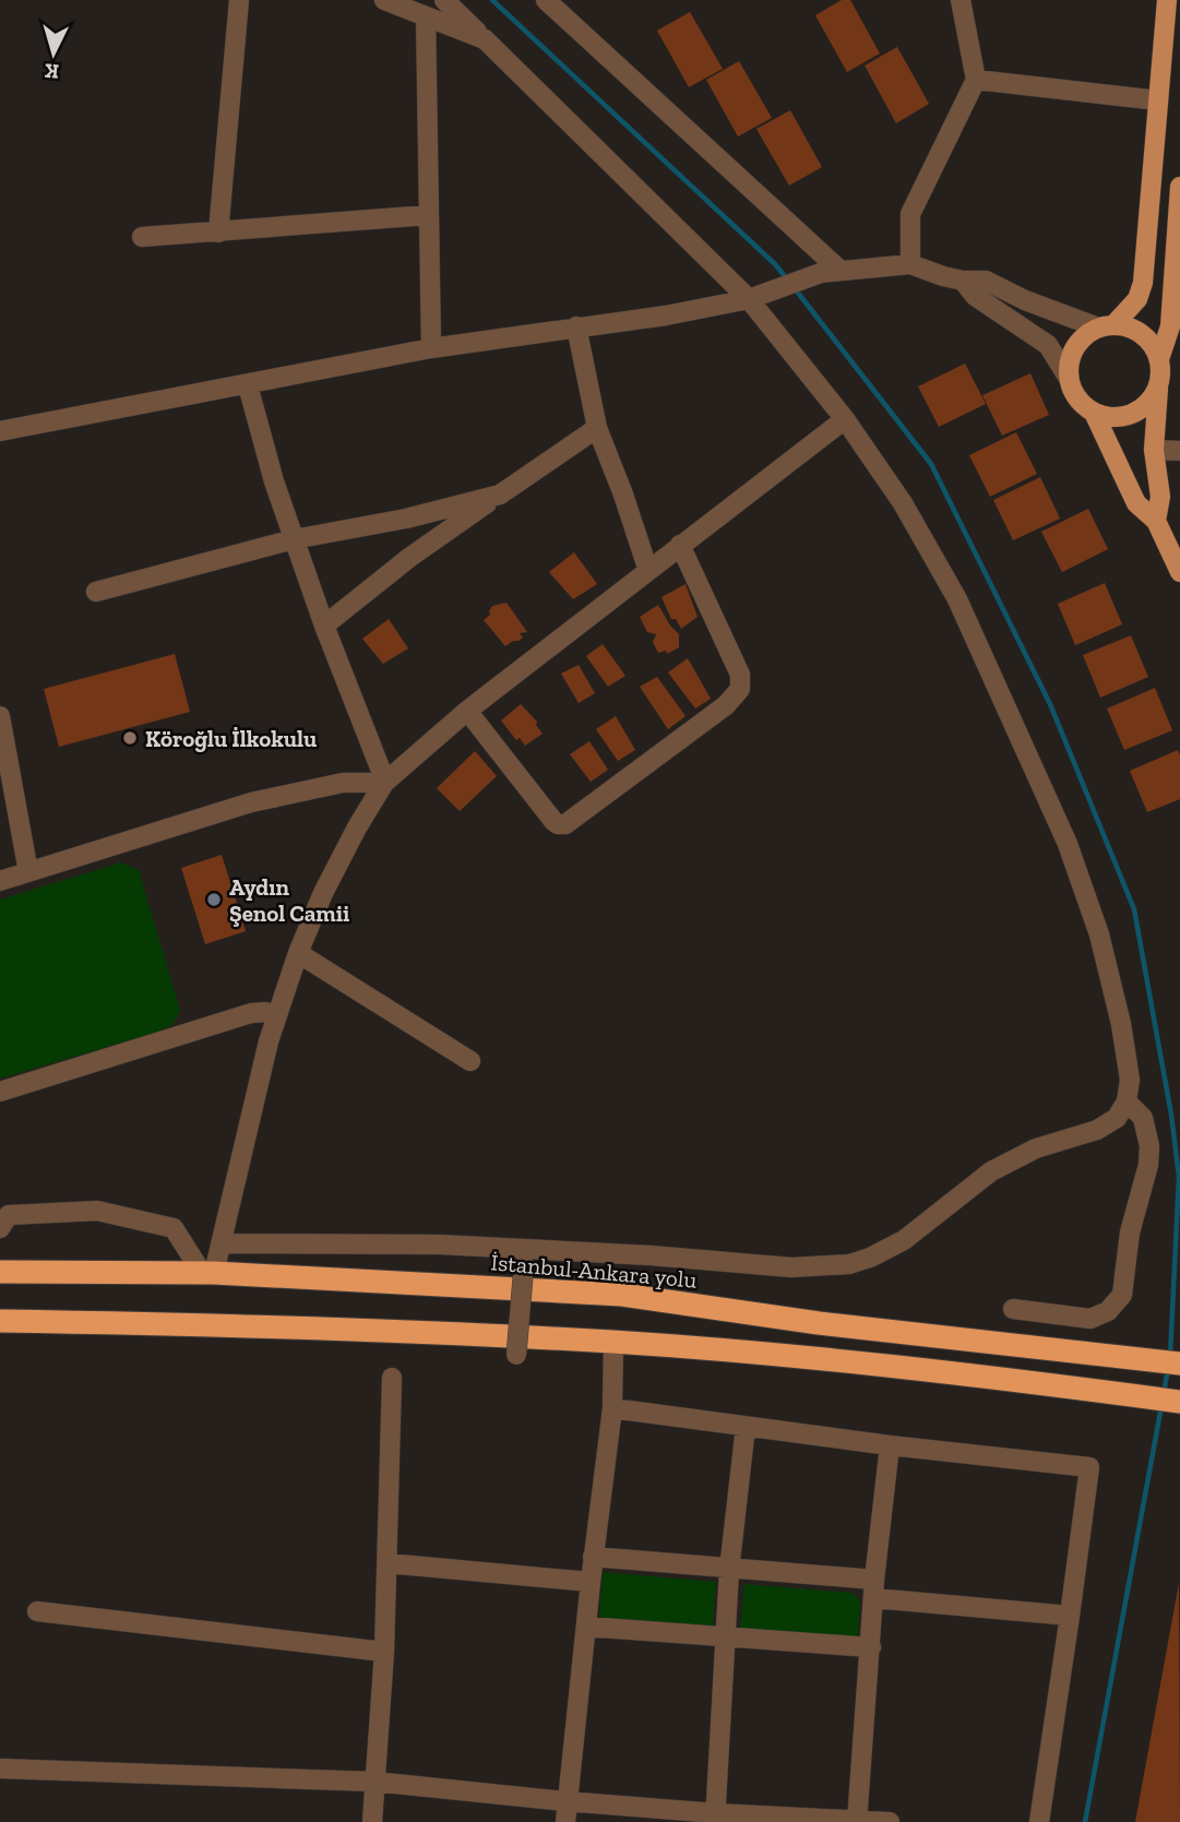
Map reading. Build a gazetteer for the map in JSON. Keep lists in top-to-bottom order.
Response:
{
  "streets": {
    "highway": ["İstanbul-Ankara yolu"]
  },
  "places": ["Köroğlu İlkokulu", "Aydın Şenol Camii"],
  "north": "bottom"
}
